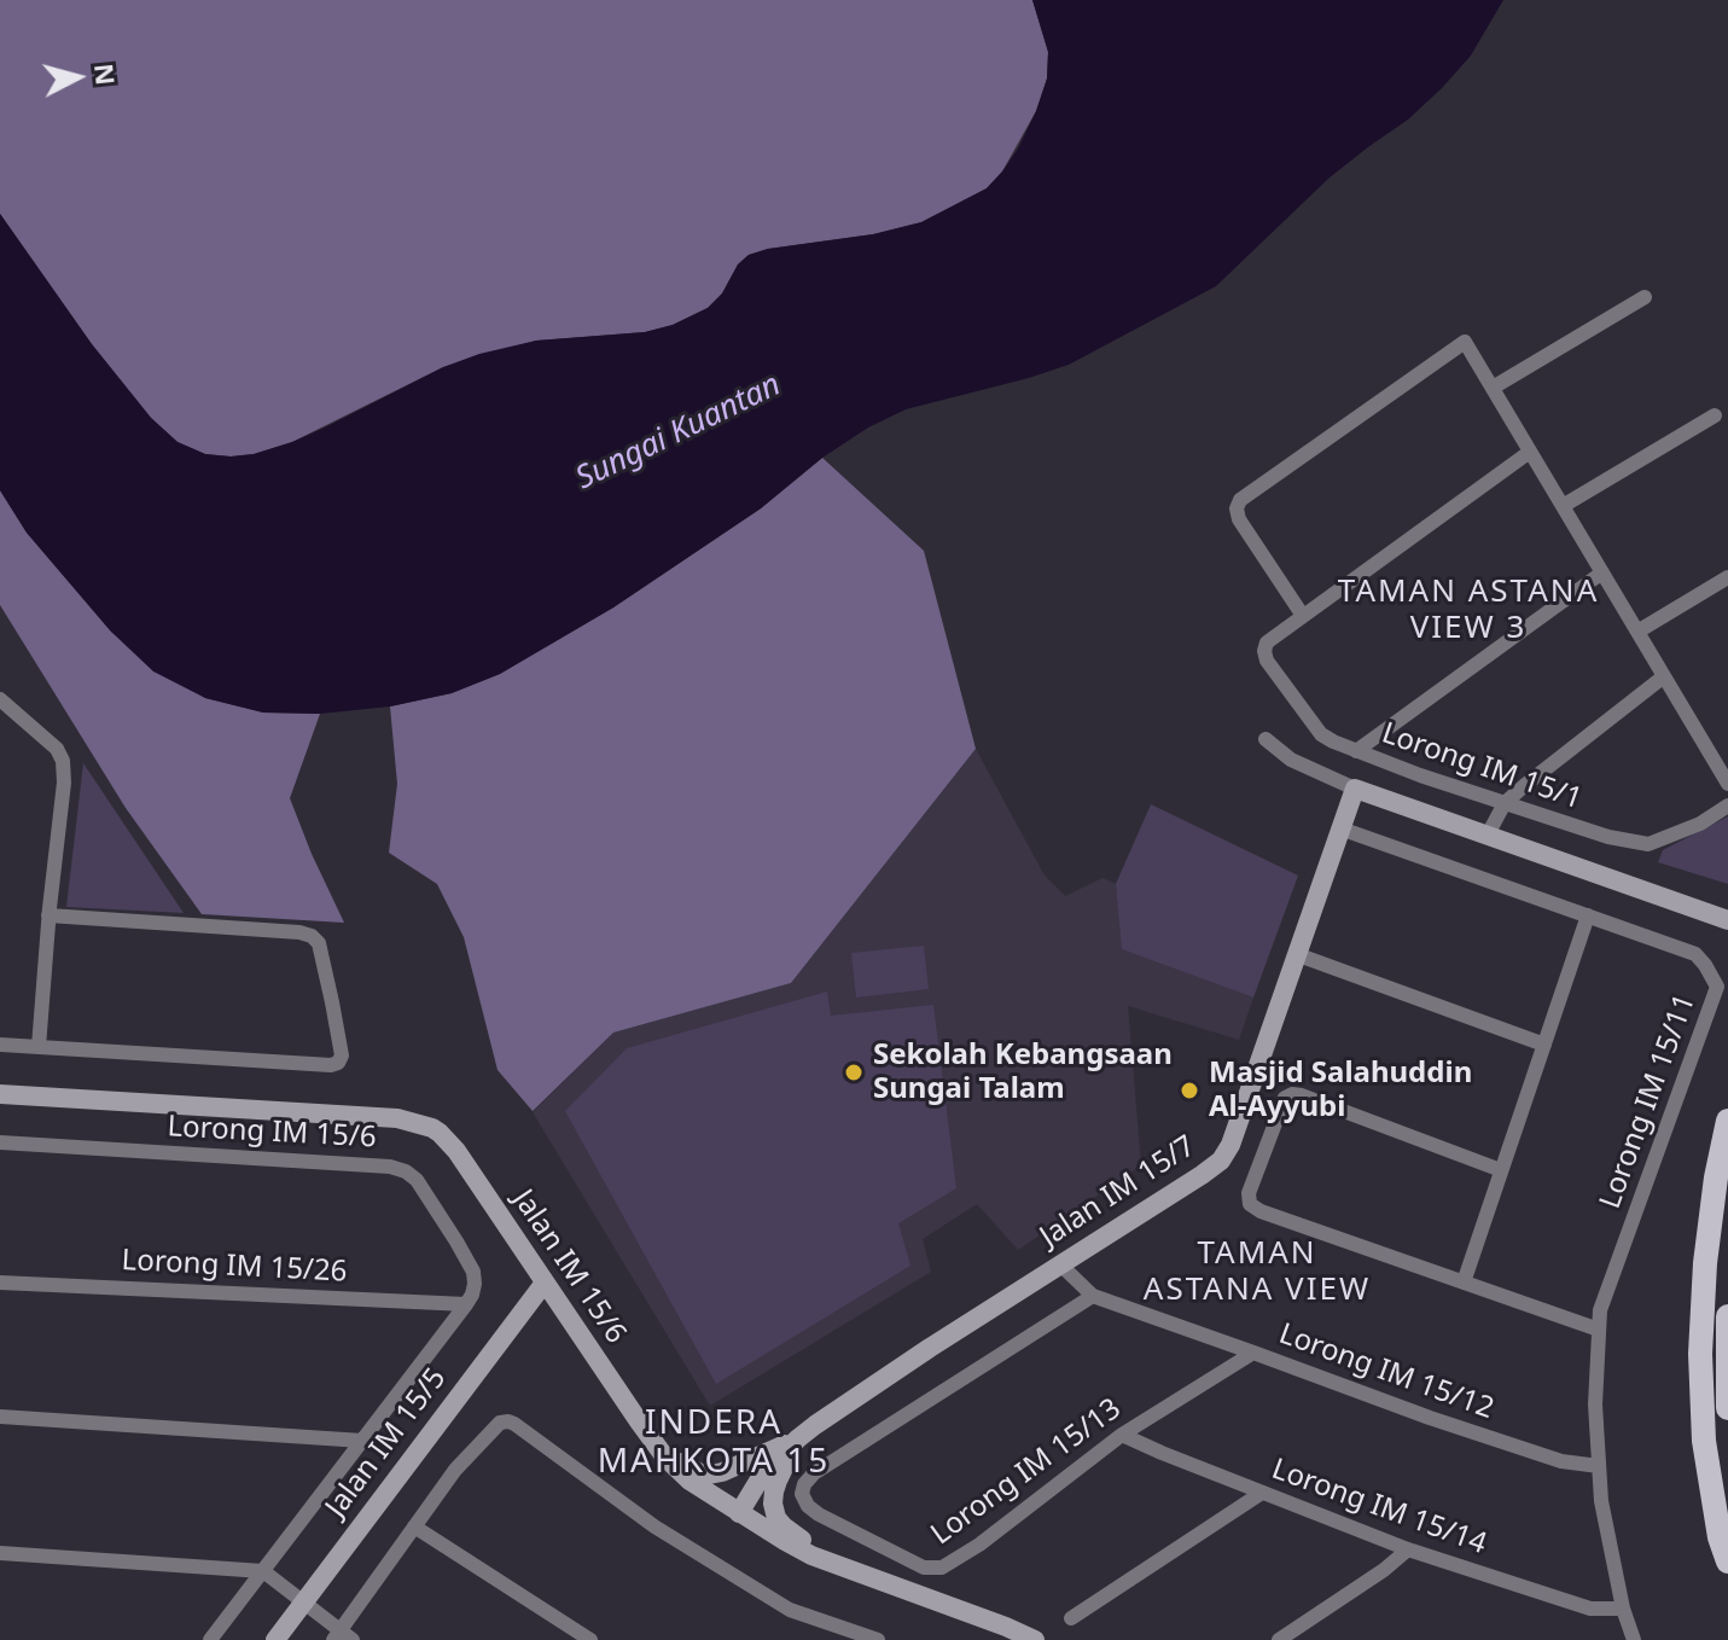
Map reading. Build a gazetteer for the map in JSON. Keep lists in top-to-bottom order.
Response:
{
  "streets": {
    "street": [
      "Lorong IM 15/1",
      "Lorong IM 15/11",
      "Lorong IM 15/6",
      "Jalan IM 15/7",
      "Lorong IM 15/26",
      "Jalan IM 15/6",
      "Lorong IM 15/12",
      "Jalan IM 15/5",
      "Lorong IM 15/13",
      "Lorong IM 15/14"
    ]
  },
  "crossings": [
    ["Lorong IM 15/11", "Jalan IM 15/7"],
    ["Lorong IM 15/11", "Lorong IM 15/12"],
    ["Lorong IM 15/11", "Lorong IM 15/14"],
    ["Lorong IM 15/6", "Lorong IM 15/26"],
    ["Jalan IM 15/7", "Jalan IM 15/6"],
    ["Jalan IM 15/7", "Lorong IM 15/12"],
    ["Jalan IM 15/6", "Jalan IM 15/5"],
    ["Lorong IM 15/12", "Lorong IM 15/13"],
    ["Lorong IM 15/13", "Lorong IM 15/14"]
  ],
  "districts": ["TAMAN ASTANA VIEW 3", "TAMAN ASTANA VIEW", "INDERA MAHKOTA 15"],
  "water": ["Sungai Kuantan"],
  "places": ["Sekolah Kebangsaan Sungai Talam", "Masjid Salahuddin Al-Ayyubi"],
  "north": "right"
}
